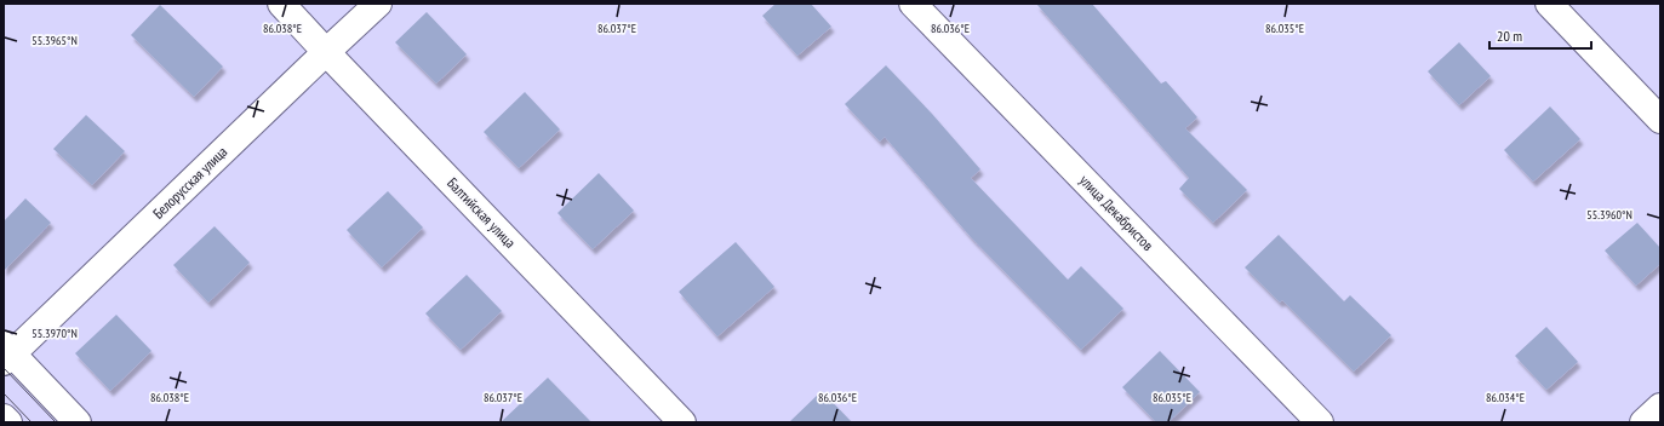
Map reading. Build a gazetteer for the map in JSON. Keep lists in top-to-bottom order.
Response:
{
  "streets": {
    "street": ["Белорусская улица", "Балтийская улица", "улица Декабристов"]
  },
  "crossings": [
    ["Белорусская улица", "Балтийская улица"]
  ],
  "scale_bar": "20 m",
  "coordinates": [
    "86.038°E",
    "86.037°E",
    "86.036°E",
    "86.035°E",
    "55.3965°N",
    "55.3960°N",
    "55.3970°N",
    "86.034°E"
  ]
}
